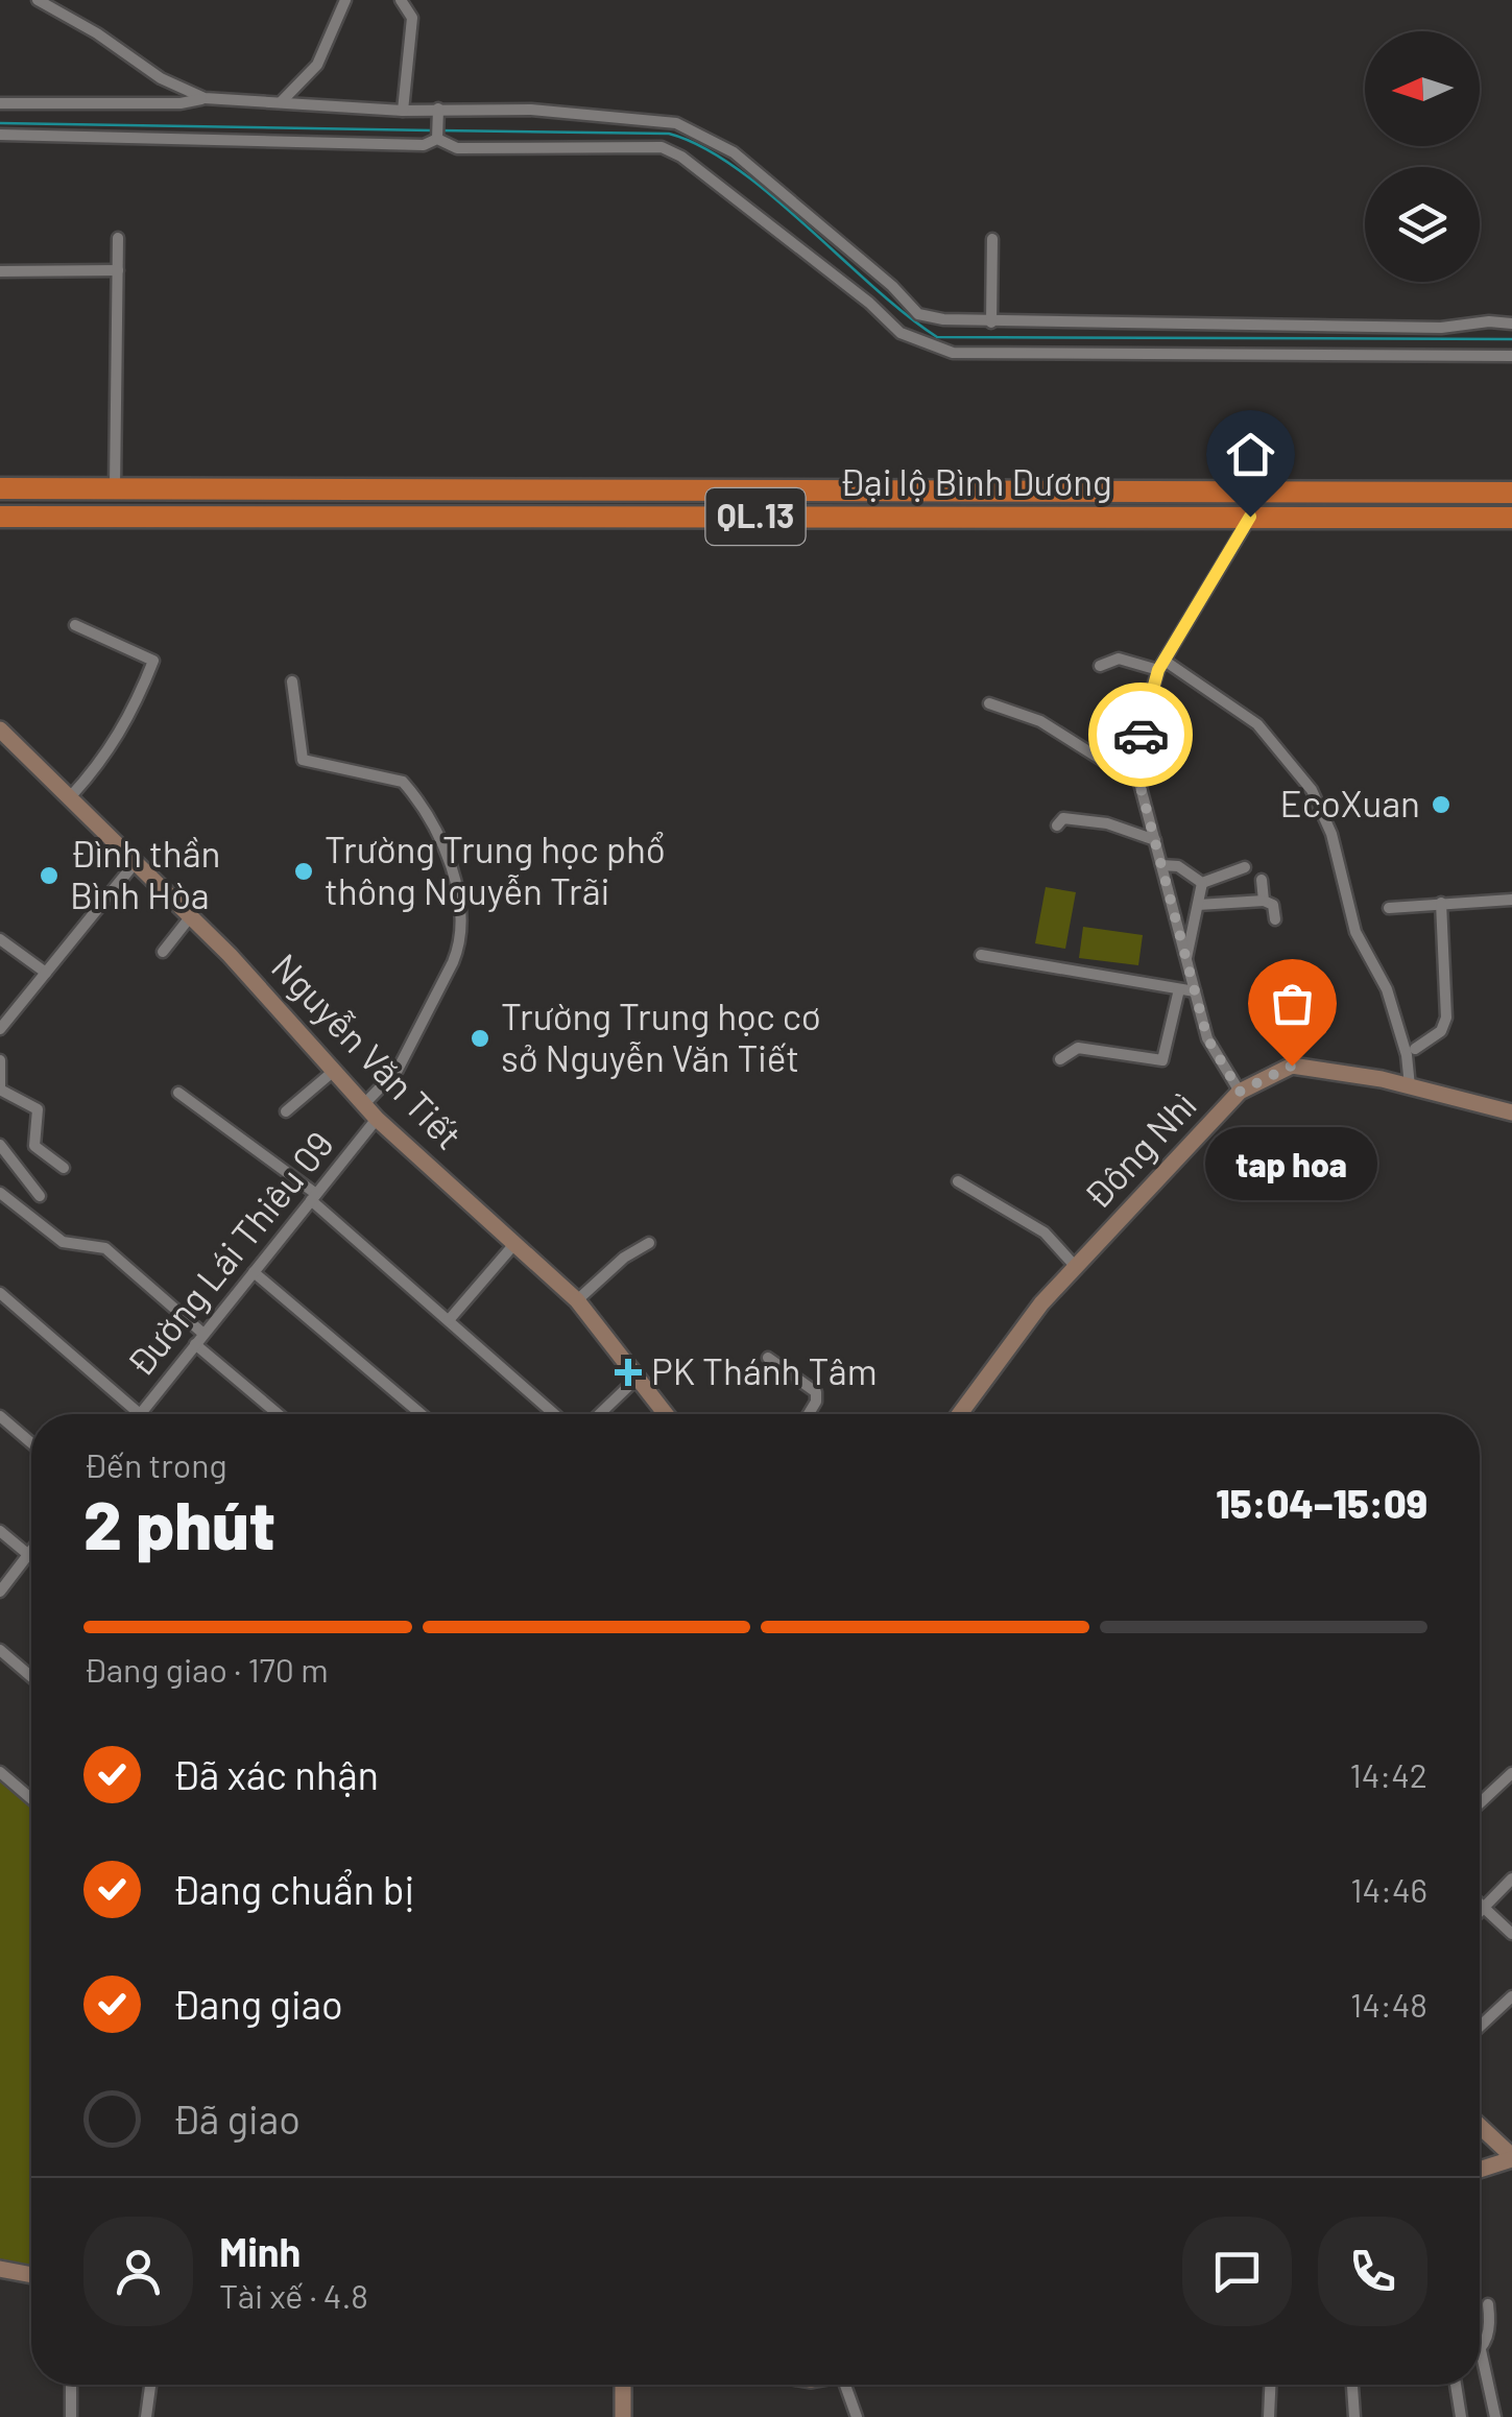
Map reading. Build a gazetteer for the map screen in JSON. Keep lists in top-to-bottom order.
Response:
{
  "streets": {
    "highway": ["Đại lộ Bình Dương", "QL.13"],
    "street": ["Nguyễn Văn Tiết", "Đông Nhì", "Đường Lái Thiêu 09"]
  },
  "crossings": [
    ["Nguyễn Văn Tiết", "Đường Lái Thiêu 09"]
  ],
  "places": {
    "other": [
      "EcoXuan",
      "Trường Trung học phổ thông Nguyễn Trãi",
      "Đình thần Bình Hòa",
      "Trường Trung học cơ sở Nguyễn Văn Tiết",
      "tap hoa"
    ],
    "health": ["PK Thánh Tâm"]
  },
  "north": "left",
  "page": {
    "bubble": "tap hoa",
    "heading": ["2 phút", "Đến trong", "15:04–15:09"],
    "panel": ["Minh", "Tài xế · 4.8"],
    "bar": "Đang giao · 170 m",
    "list": [
      ["Đã xác nhận", "14:42"],
      ["Đang chuẩn bị", "14:46"],
      ["Đang giao", "14:48"],
      "Đã giao"
    ]
  }
}
